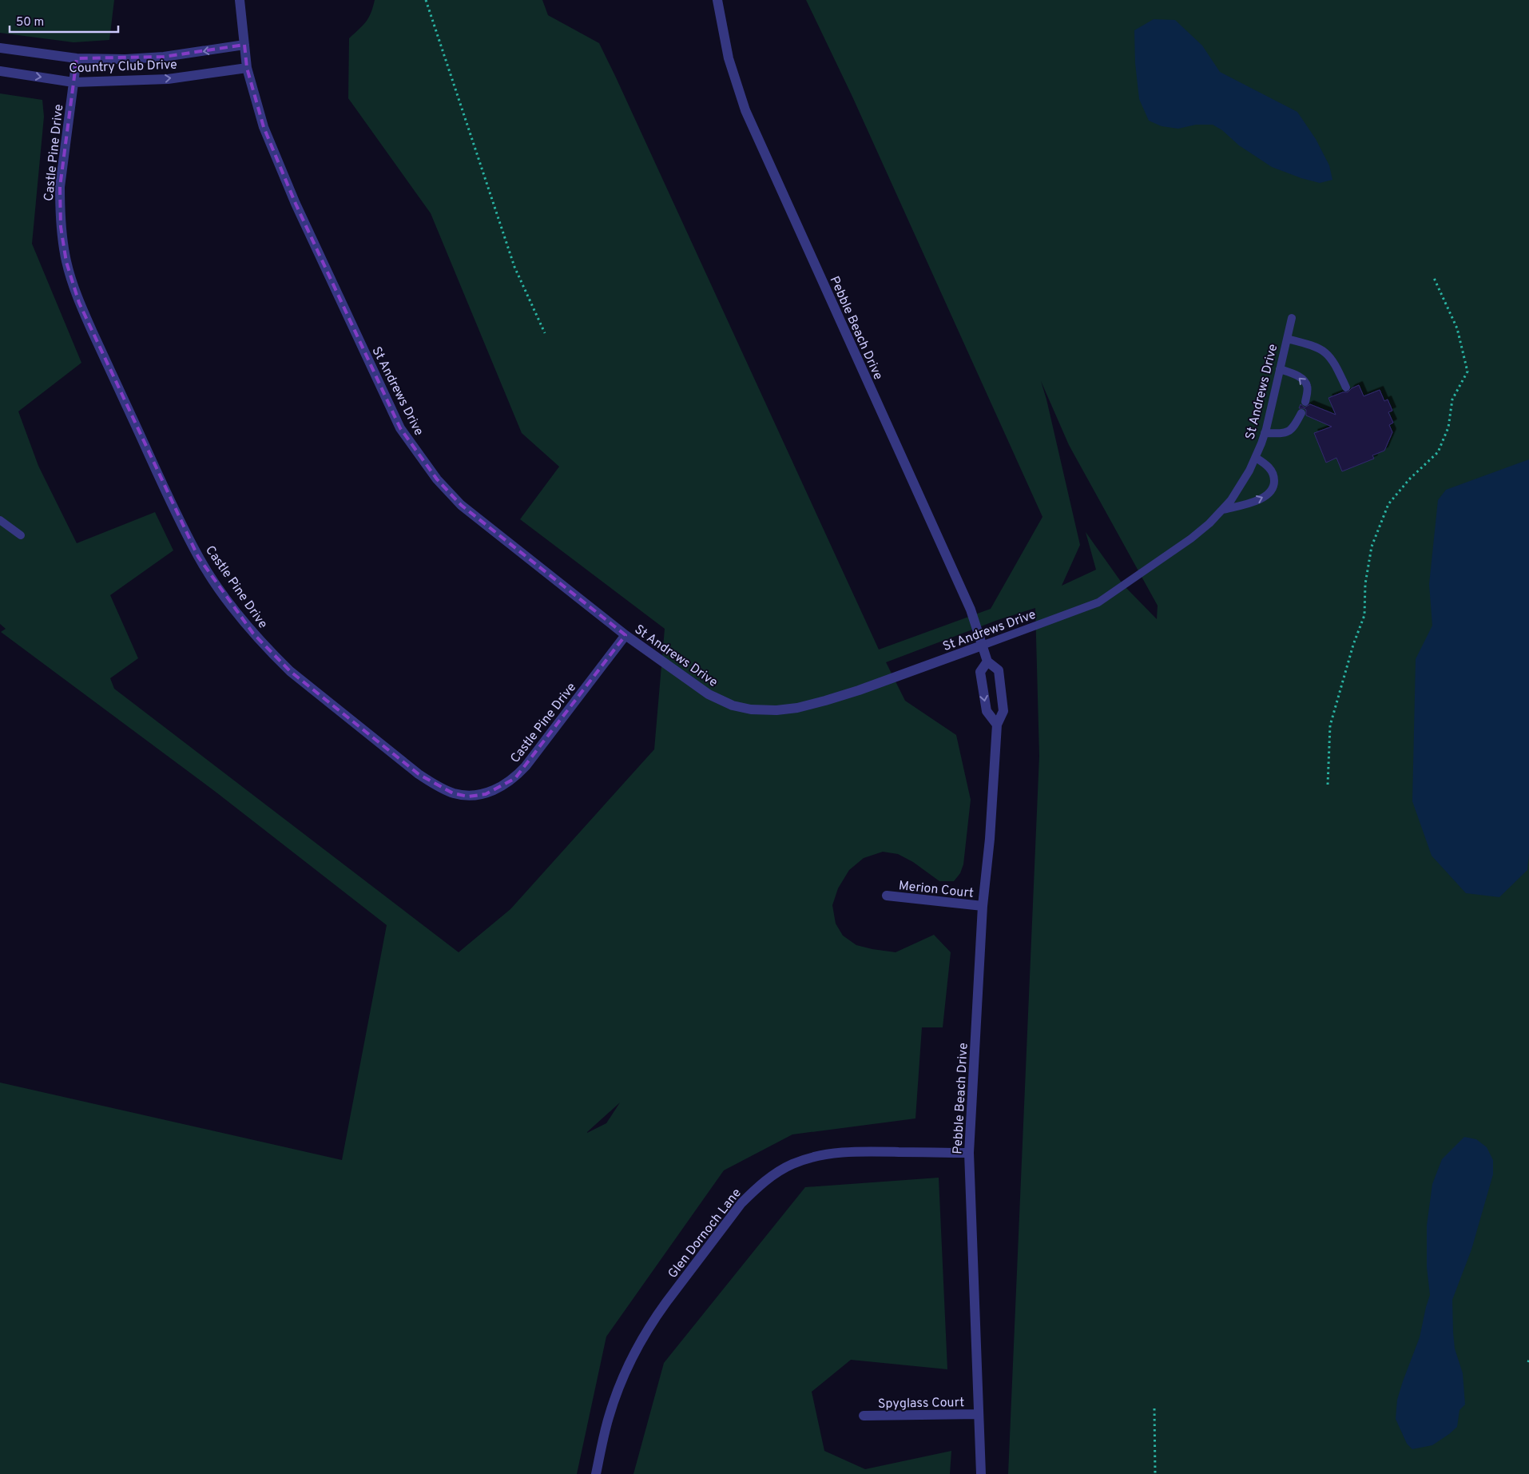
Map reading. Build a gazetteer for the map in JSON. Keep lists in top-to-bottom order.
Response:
{
  "streets": {
    "street": [
      "Country Club Drive",
      "Castle Pine Drive",
      "Pebble Beach Drive",
      "St Andrews Drive",
      "Merion Court",
      "Glen Dornoch Lane",
      "Spyglass Court"
    ]
  },
  "crossings": [
    ["Country Club Drive", "Castle Pine Drive"],
    ["Country Club Drive", "St Andrews Drive"],
    ["Castle Pine Drive", "St Andrews Drive"],
    ["Pebble Beach Drive", "St Andrews Drive"],
    ["Pebble Beach Drive", "Merion Court"],
    ["Pebble Beach Drive", "Glen Dornoch Lane"],
    ["Pebble Beach Drive", "Spyglass Court"]
  ],
  "scale_bar": "50 m"
}
